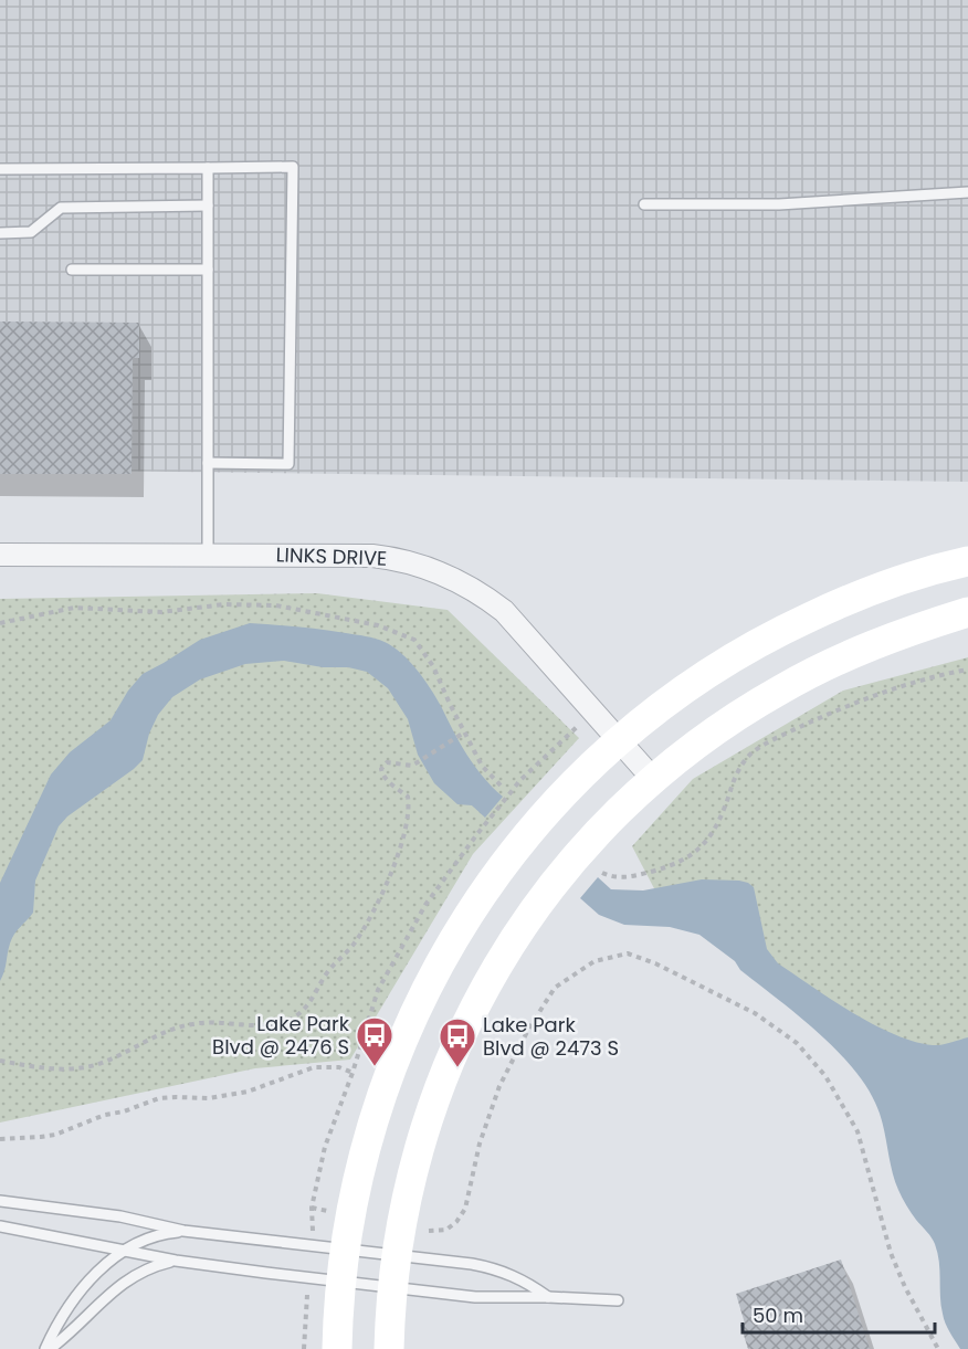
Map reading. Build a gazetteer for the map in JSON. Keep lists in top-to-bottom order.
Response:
{
  "streets": {
    "street": ["LINKS DRIVE"]
  },
  "places": {
    "bus stop": ["Lake Park Blvd @ 2476 S", "Lake Park Blvd @ 2473 S"]
  },
  "scale_bar": "50 m"
}
